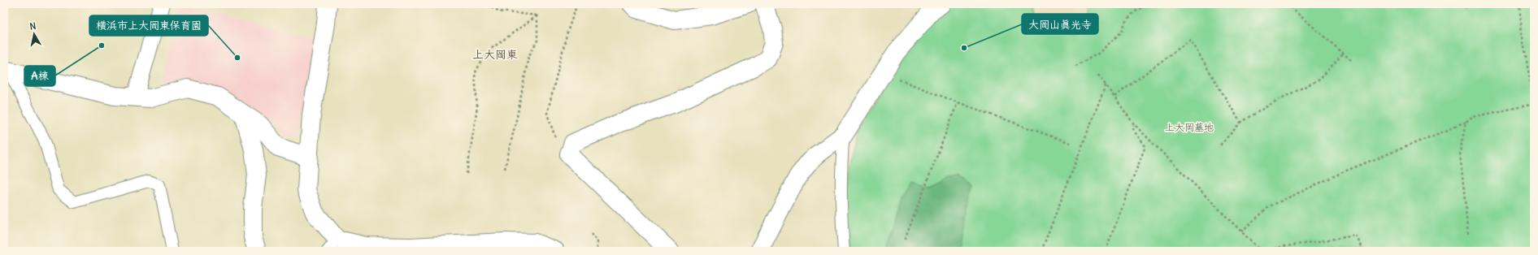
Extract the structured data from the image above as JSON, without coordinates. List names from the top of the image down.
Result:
{
  "districts": ["上大岡東"],
  "parks": ["上大岡墓地"],
  "places": ["A棟", "大岡山眞光寺", "横浜市上大岡東保育園"],
  "north": "top"
}
